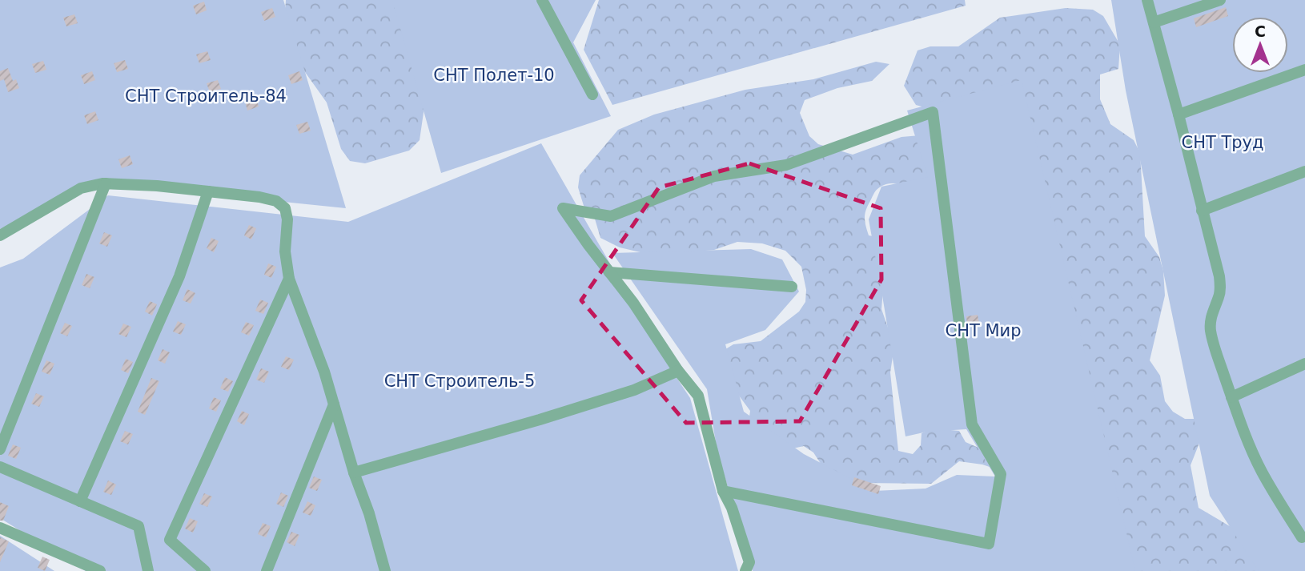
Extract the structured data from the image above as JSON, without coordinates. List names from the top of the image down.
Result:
{
  "parks": [
    "СНТ Полет-10",
    "СНТ Строитель-84",
    "СНТ Труд",
    "СНТ Мир",
    "СНТ Строитель-5"
  ],
  "north": "top"
}
